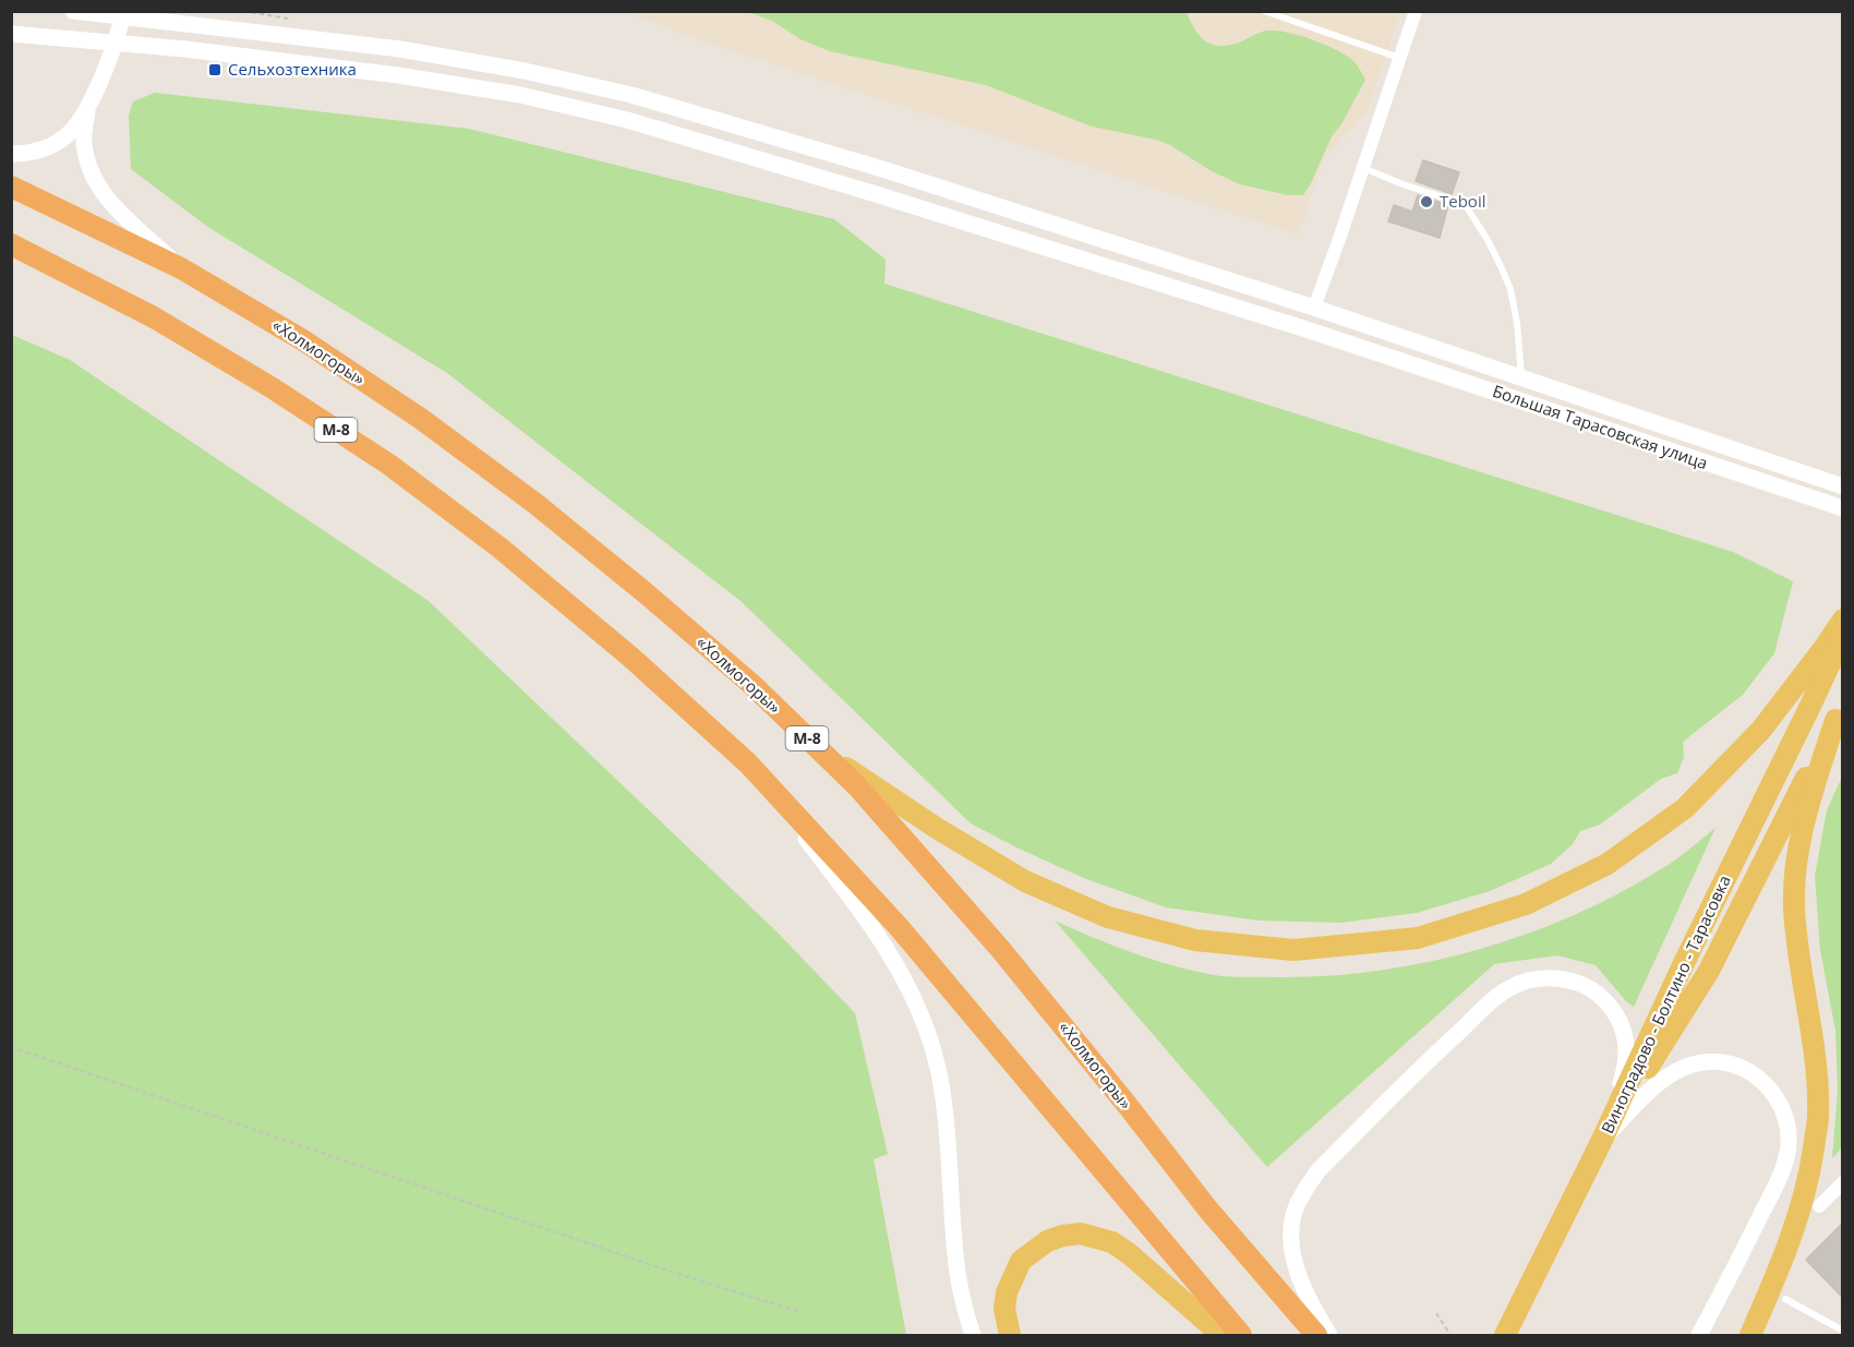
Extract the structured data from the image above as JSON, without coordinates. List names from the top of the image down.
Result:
{
  "streets": {
    "highway": ["«Холмогоры»", "М-8"],
    "main road": ["Виноградово - Болтино - Тарасовка"],
    "street": ["Большая Тарасовская улица"]
  },
  "places": {
    "transit": ["Сельхозтехника"],
    "other": ["Teboil"]
  }
}
